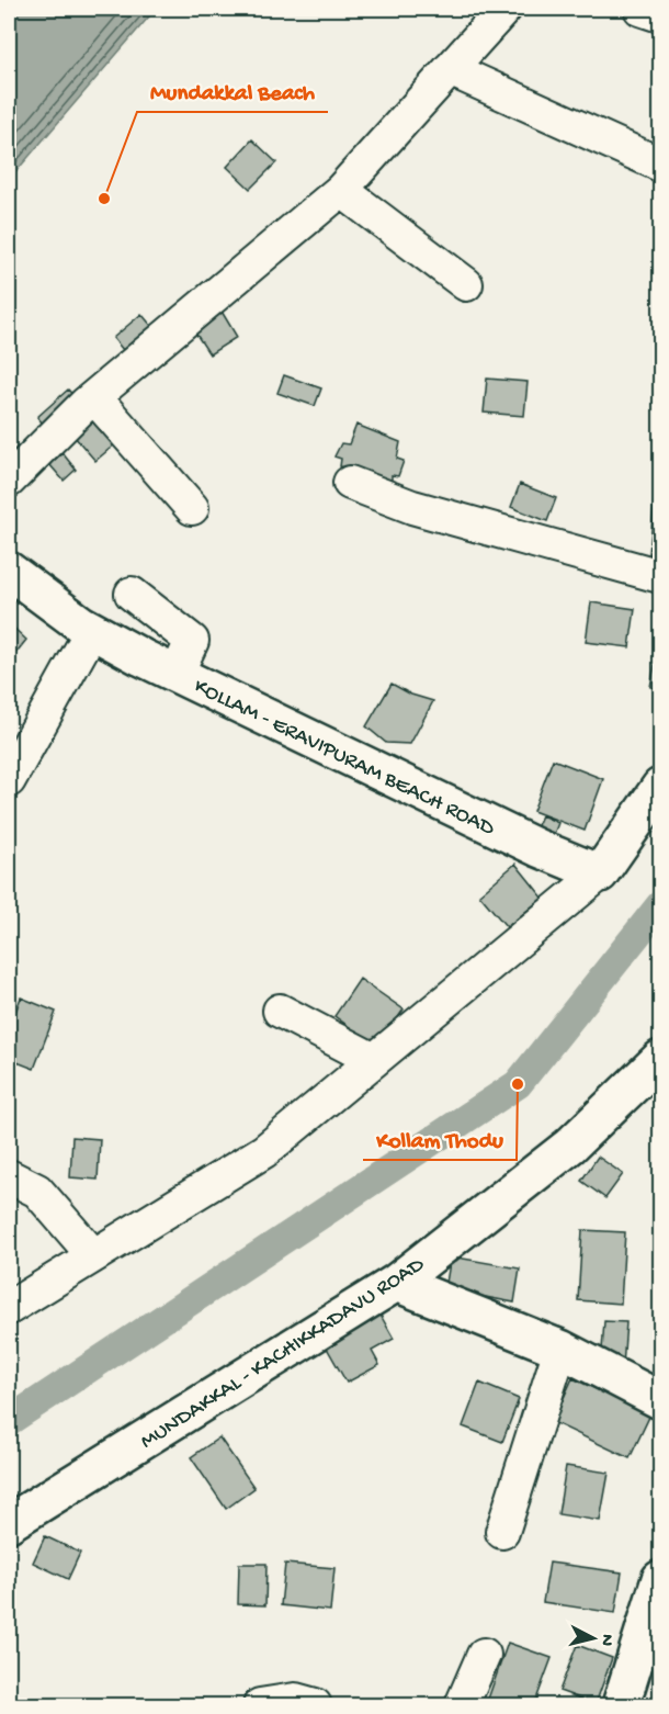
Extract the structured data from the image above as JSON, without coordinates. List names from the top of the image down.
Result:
{
  "streets": {
    "street": ["KOLLAM - ERAVIPURAM BEACH ROAD", "MUNDAKKAL - KACHIKKADAVU ROAD"]
  },
  "places": ["Mundakkal Beach", "Kollam Thodu"],
  "north": "right"
}
